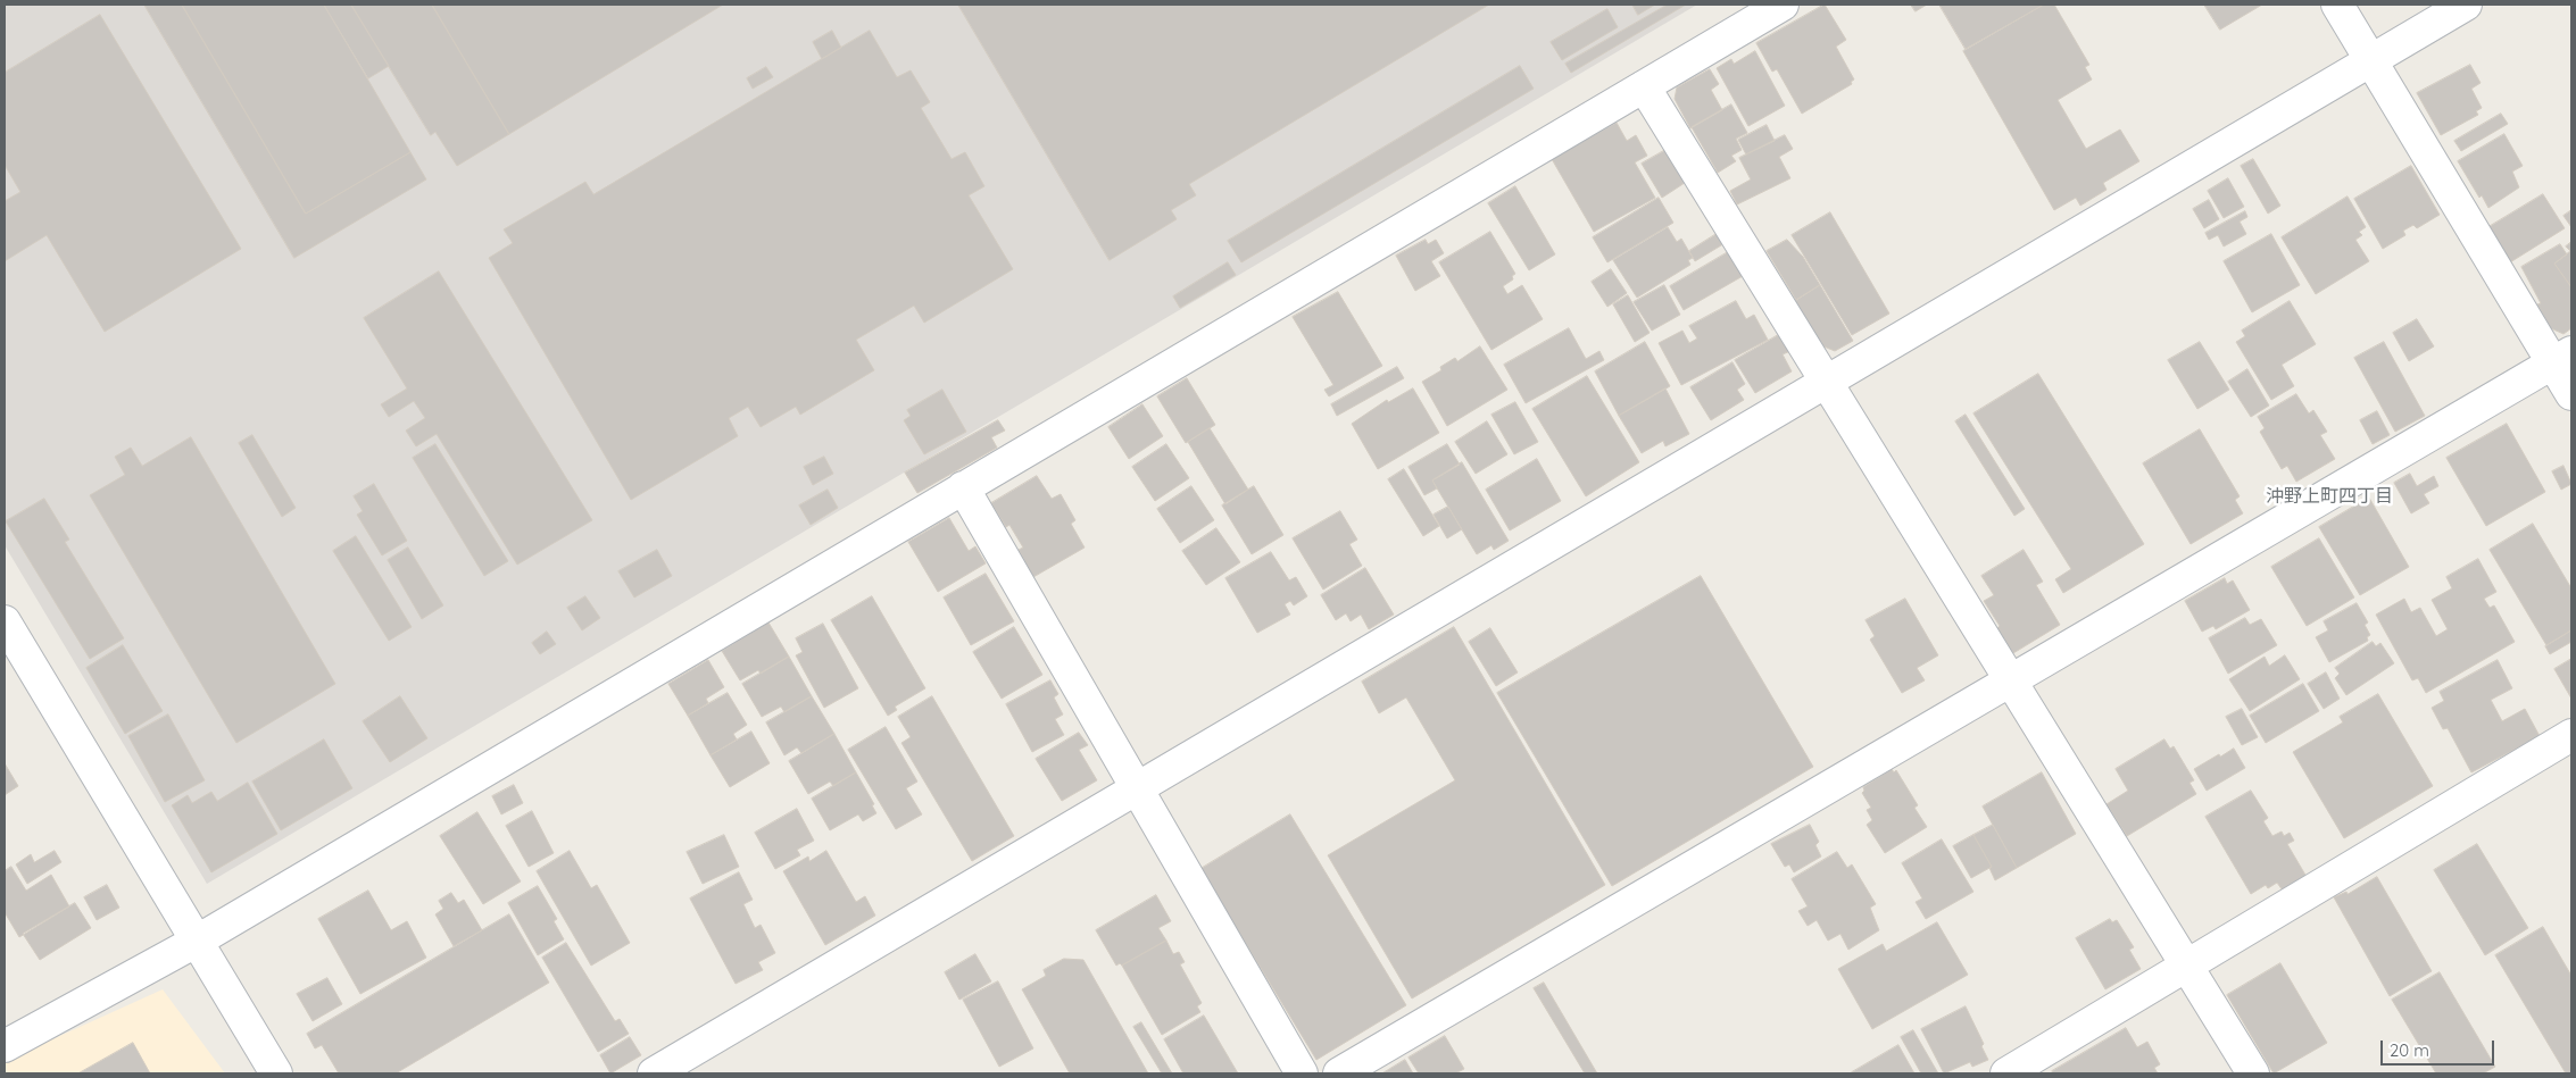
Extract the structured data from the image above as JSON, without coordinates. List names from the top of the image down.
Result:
{
  "districts": ["沖野上町四丁目"],
  "scale_bar": "20 m"
}
